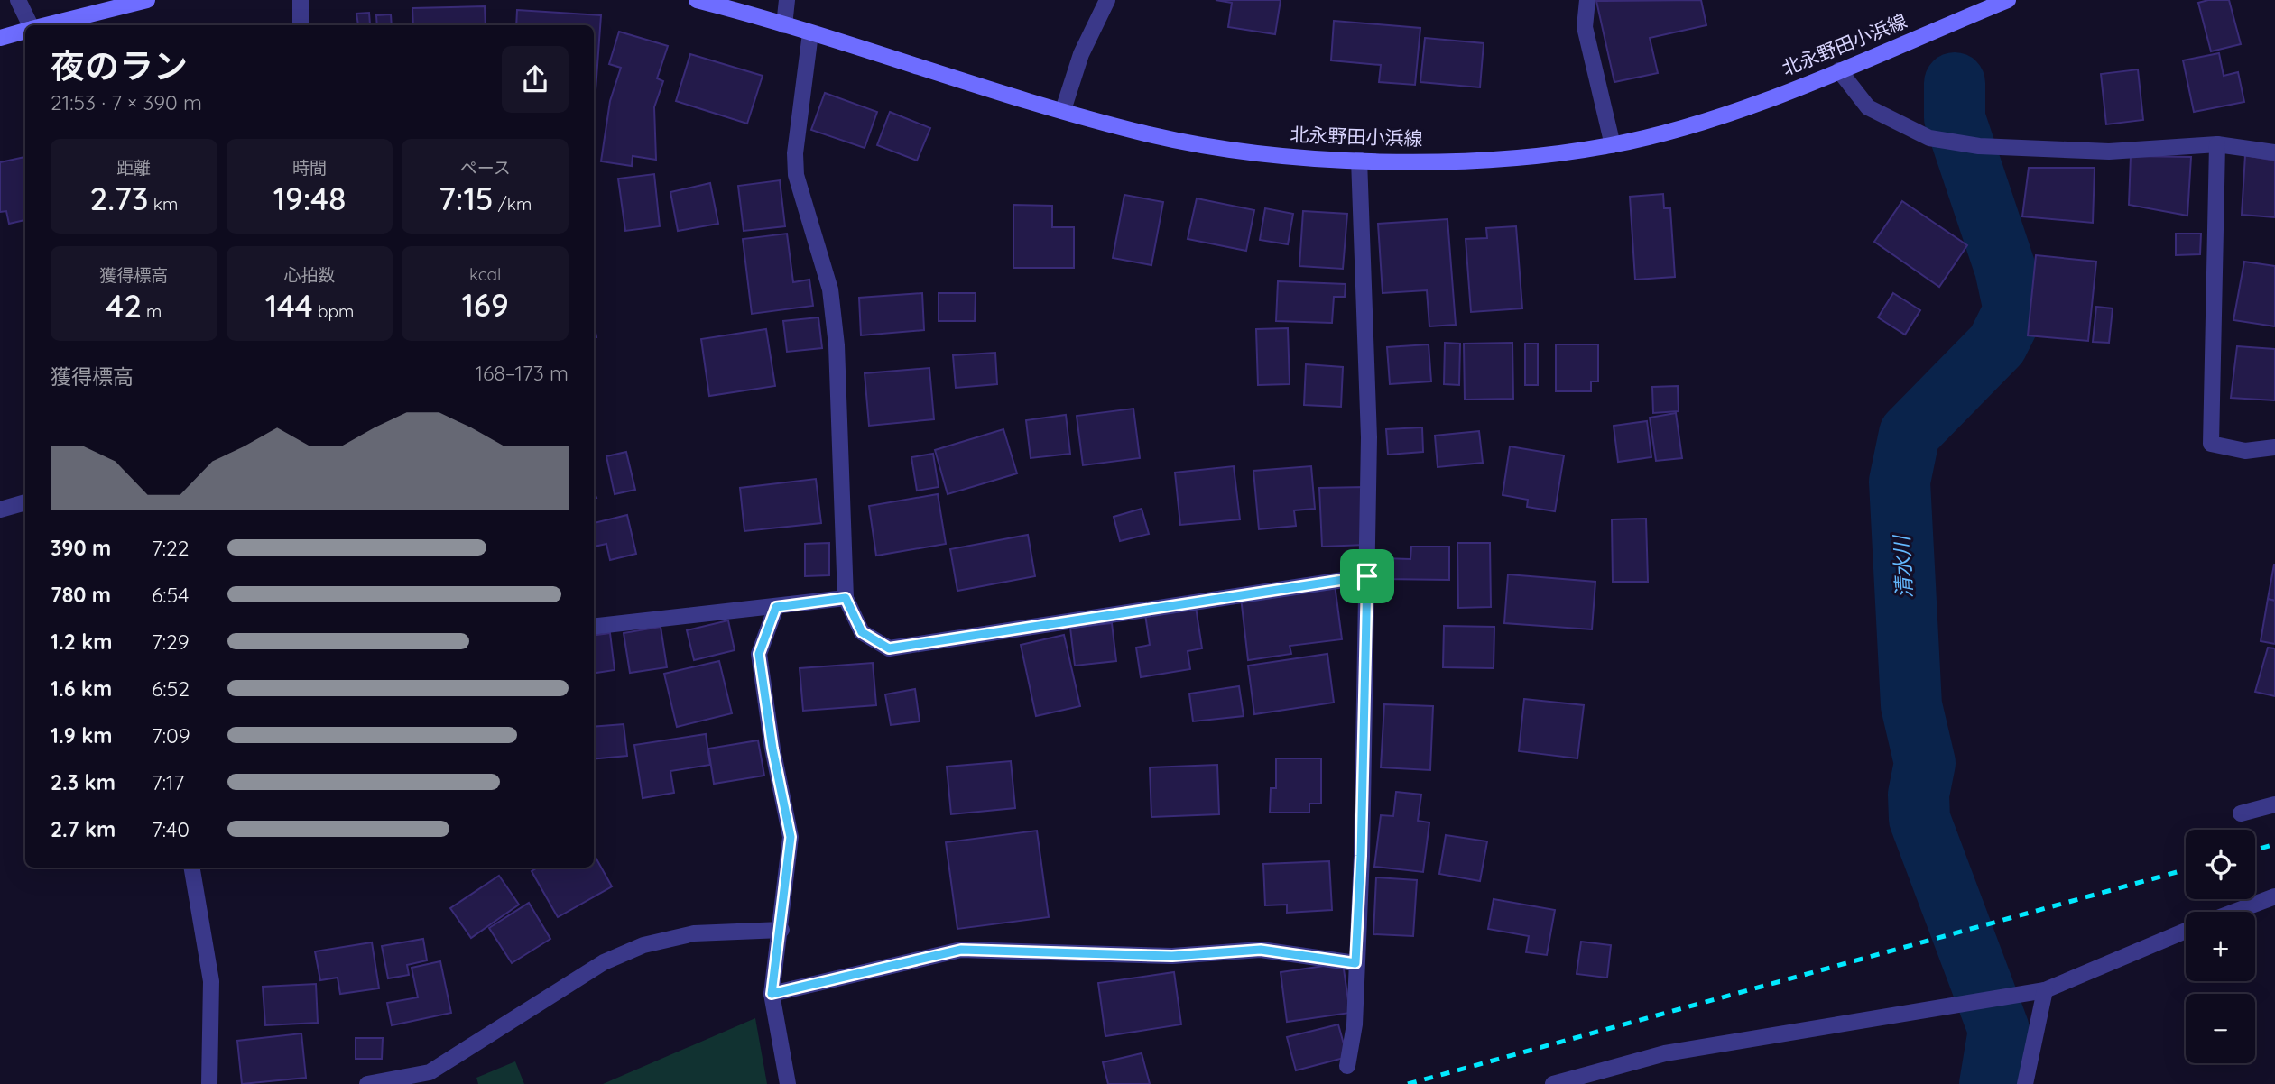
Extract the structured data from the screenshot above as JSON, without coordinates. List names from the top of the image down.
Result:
{
  "streets": {
    "main road": ["北永野田小浜線"]
  },
  "water": ["清水川"],
  "page": {
    "heading": ["夜のラン", "21:53 · 7 × 390 m"],
    "stats": [
      ["距離", "2.73 km"],
      ["時間", "19:48"],
      ["ペース", "7:15 /km"],
      ["獲得標高", "42 m"],
      ["心拍数", "144 bpm"],
      ["kcal", "169"]
    ],
    "chart": ["獲得標高", "168–173 m"],
    "list": [
      {
        "name": "390 m",
        "note": "7:22"
      },
      {
        "name": "780 m",
        "note": "6:54"
      },
      {
        "name": "1.2 km",
        "note": "7:29"
      },
      {
        "name": "1.6 km",
        "note": "6:52"
      },
      {
        "name": "1.9 km",
        "note": "7:09"
      },
      {
        "name": "2.3 km",
        "note": "7:17"
      },
      {
        "name": "2.7 km",
        "note": "7:40"
      }
    ],
    "map_buttons": ["+", "−"]
  }
}
